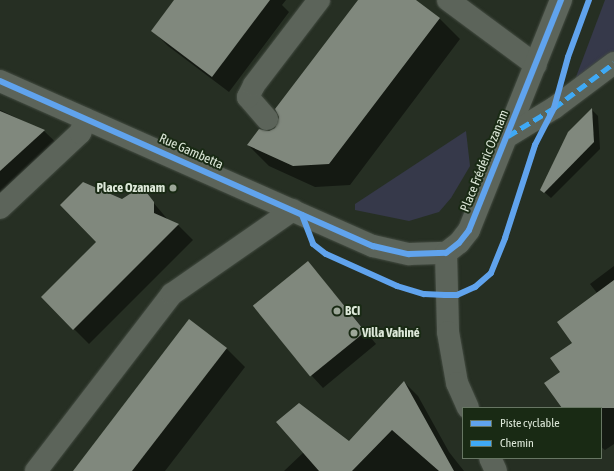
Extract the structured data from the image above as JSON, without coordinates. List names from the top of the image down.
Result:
{
  "streets": {
    "street": ["Rue Gambetta", "Place Frédéric Ozanam"]
  },
  "crossings": [
    ["Rue Gambetta", "Place Frédéric Ozanam"]
  ],
  "places": ["Place Ozanam", "BCI", "Villa Vahiné"],
  "legend": ["Piste cyclable", "Chemin"]
}
